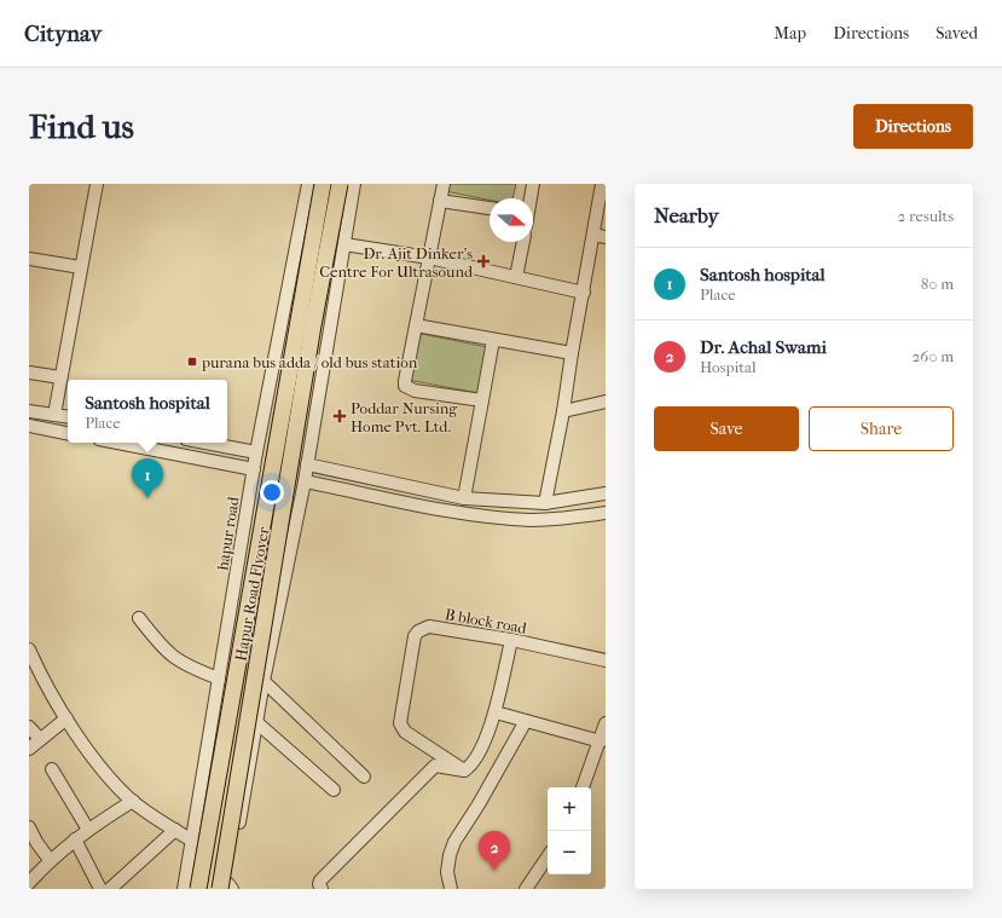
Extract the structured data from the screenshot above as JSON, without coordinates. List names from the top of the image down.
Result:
{
  "streets": {
    "main road": ["Hapur Road Flyover"],
    "street": ["hapur road", "B block road"]
  },
  "places": {
    "health": ["Dr. Ajit Dinker's Centre For Ultrasound", "Poddar Nursing Home Pvt. Ltd."],
    "transit": ["purana bus adda / old bus station"]
  },
  "north": "right",
  "page": {
    "header": "Citynav",
    "nav": ["Map", "Directions", "Saved"],
    "buttons": [
      "Directions",
      ["Save", "Share"]
    ],
    "title": "Find us",
    "heading": ["Nearby", "2 results"],
    "list": [
      {
        "mark": "1",
        "name": "Santosh hospital",
        "note": "Place",
        "value": "80 m"
      },
      {
        "mark": "2",
        "name": "Dr. Achal Swami",
        "note": "Hospital",
        "value": "260 m"
      }
    ],
    "popup": ["Santosh hospital", "Place"],
    "pins": ["1", "2"],
    "map_buttons": ["+", "−"]
  }
}
